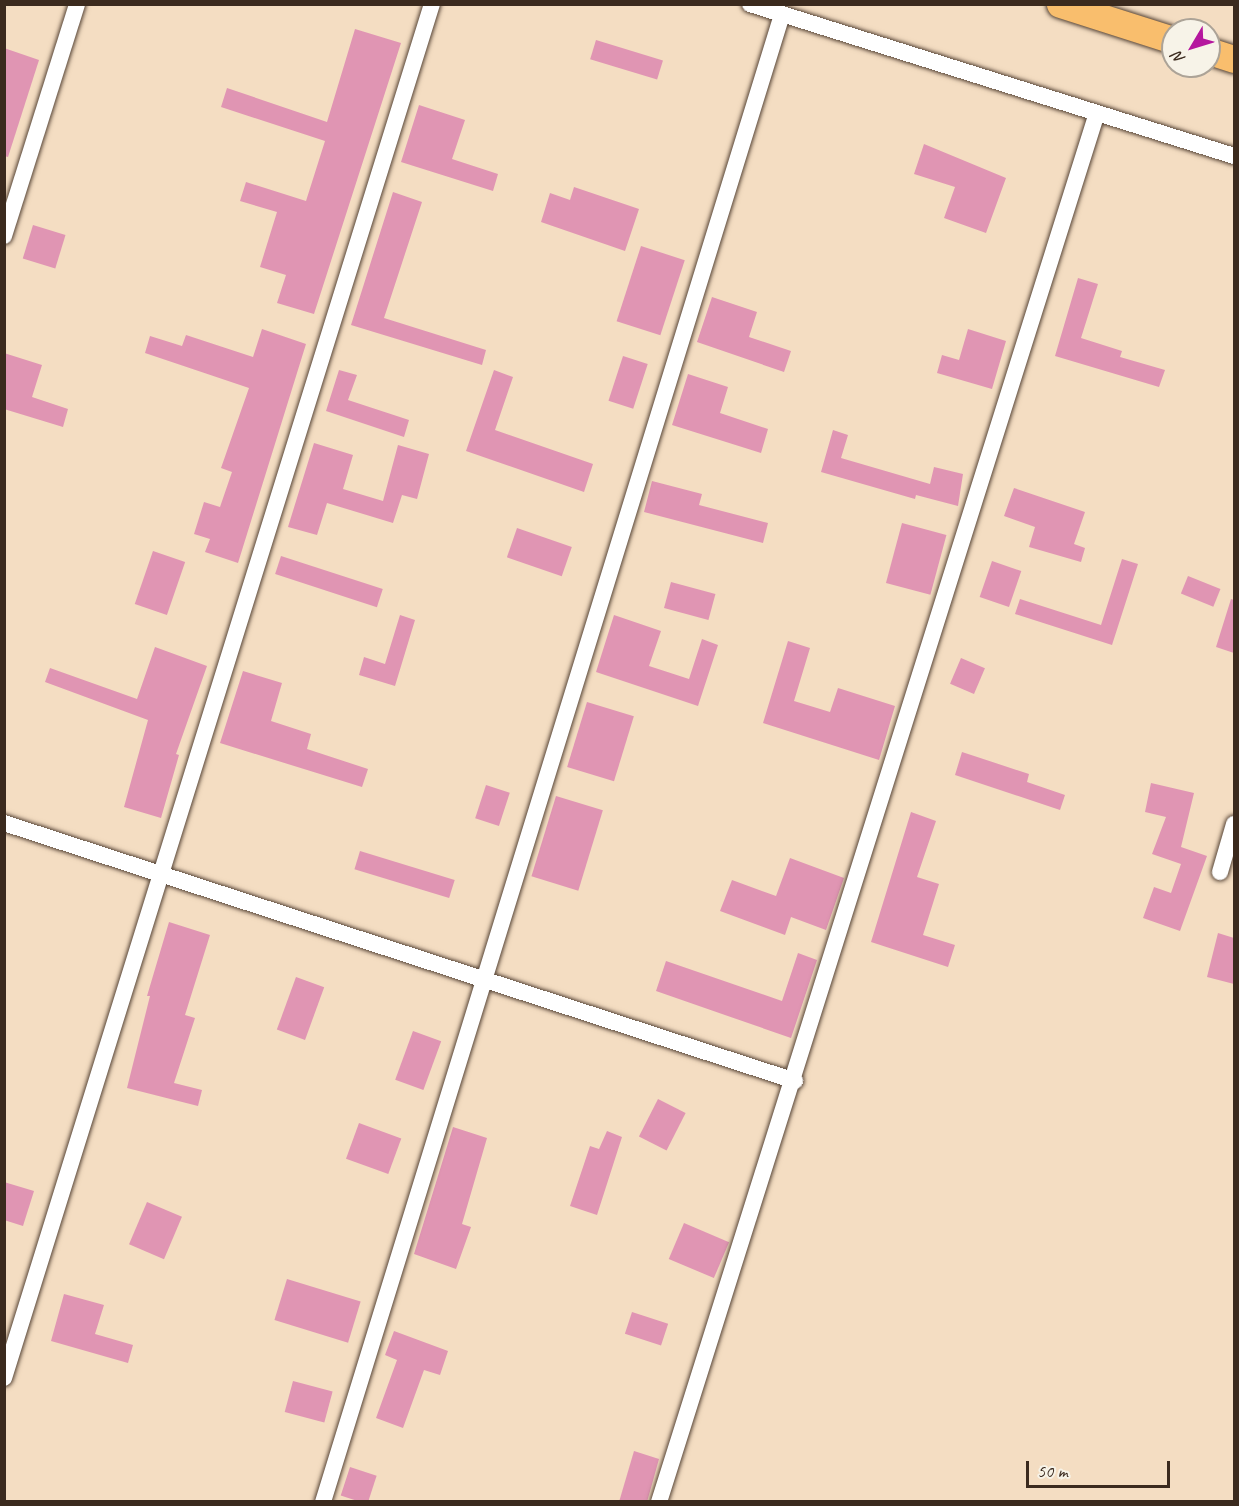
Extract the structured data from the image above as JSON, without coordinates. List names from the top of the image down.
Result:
{
  "scale_bar": "50 m",
  "north": "bottom left"
}
